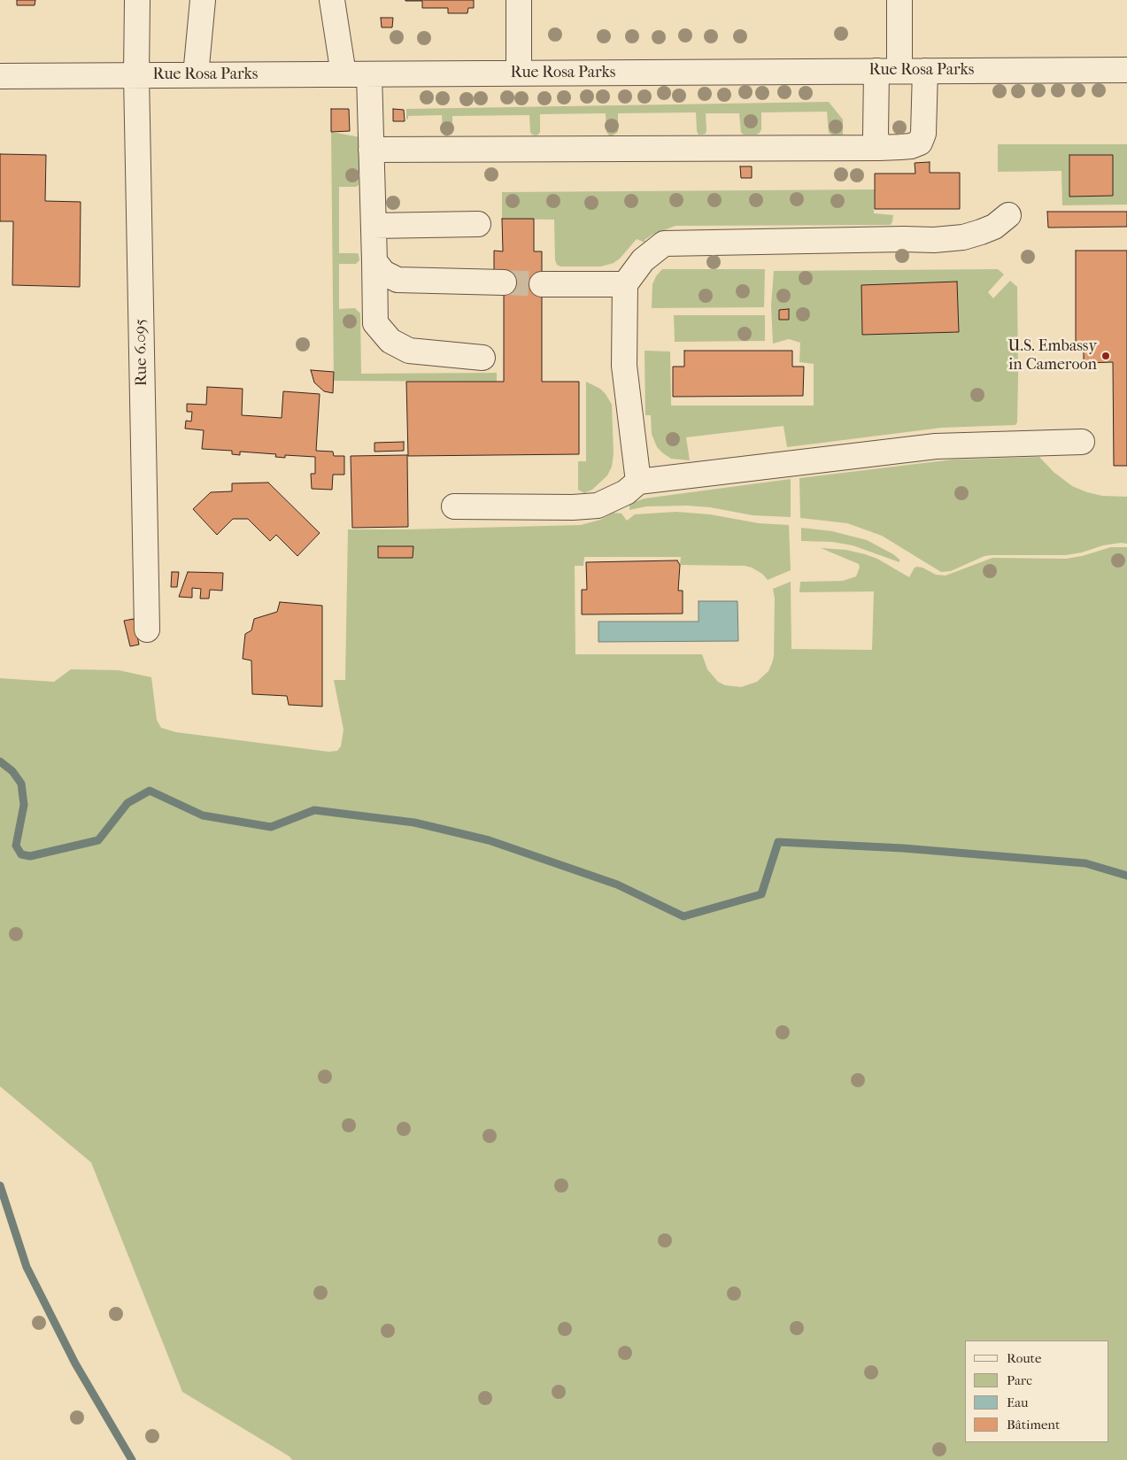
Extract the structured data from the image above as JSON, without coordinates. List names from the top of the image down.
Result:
{
  "streets": {
    "street": ["Rue Rosa Parks", "Rue 6.095"]
  },
  "crossings": [
    ["Rue Rosa Parks", "Rue 6.095"]
  ],
  "places": ["U.S. Embassy in Cameroon"],
  "legend": [
    "Route",
    "Parc",
    "Eau",
    "Bâtiment"
  ]
}
